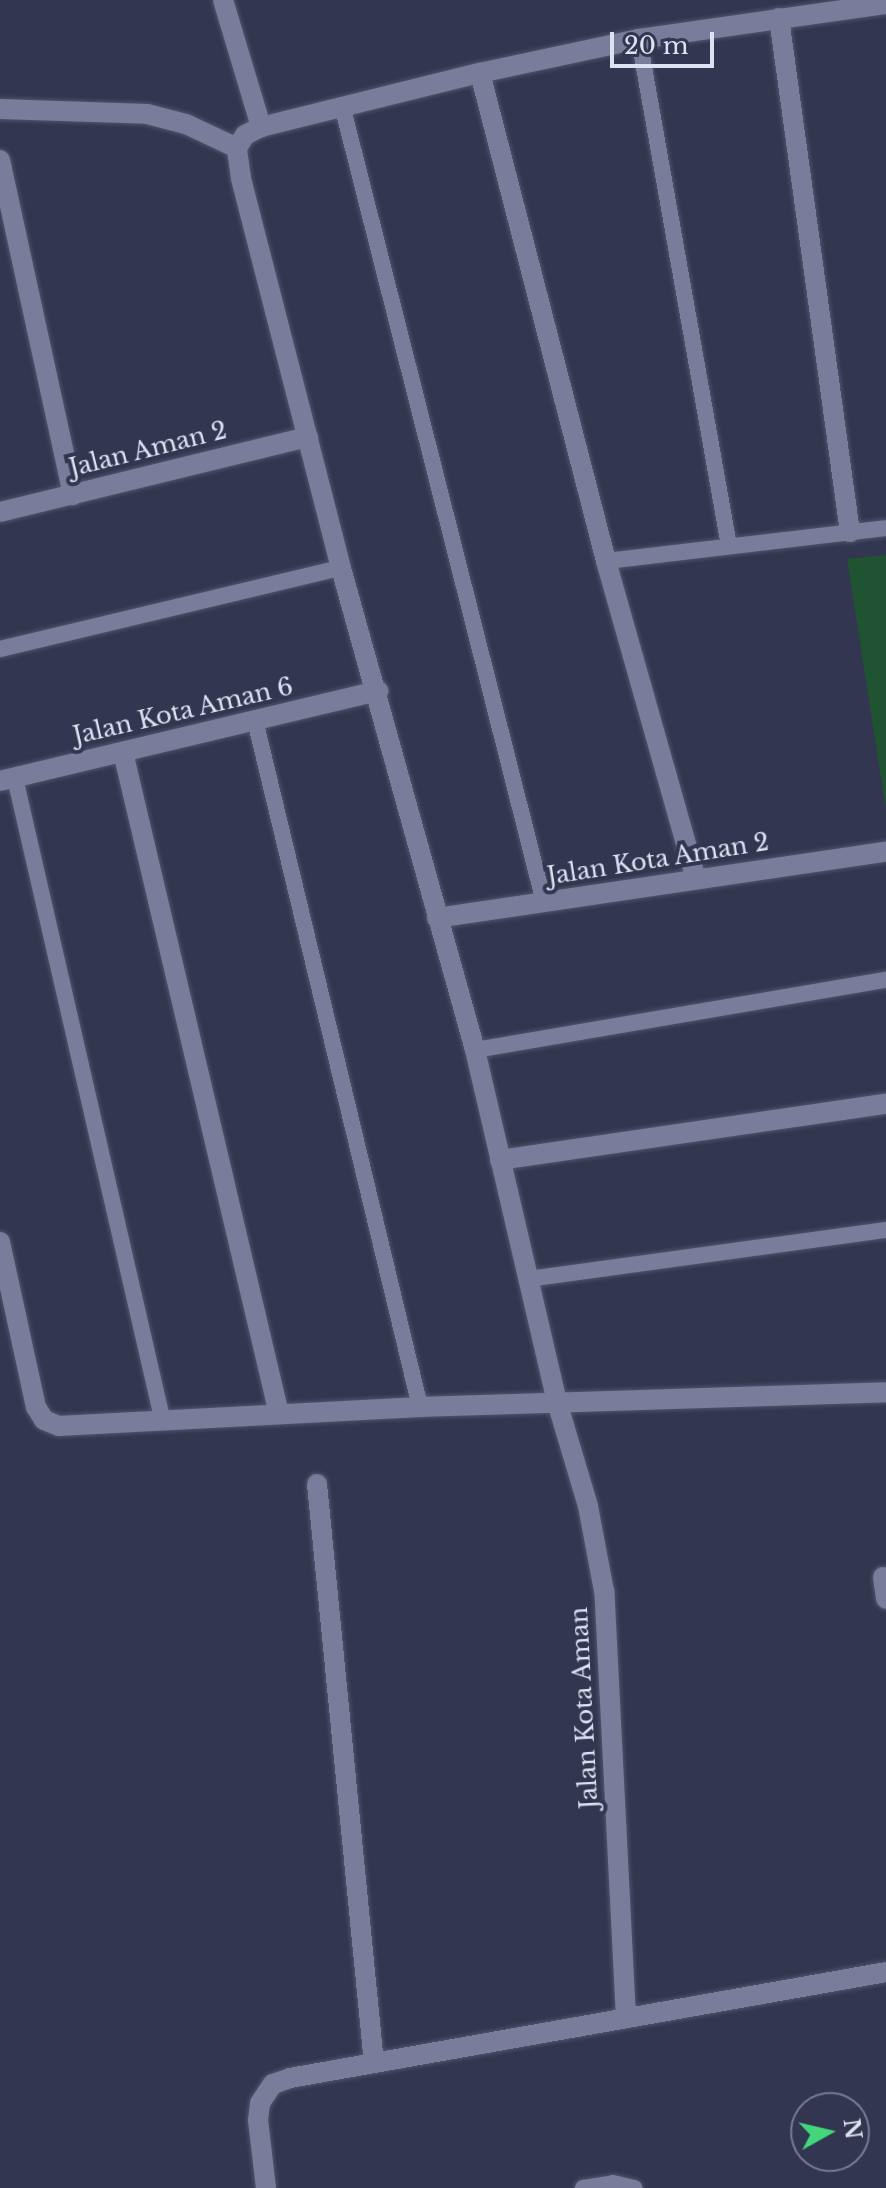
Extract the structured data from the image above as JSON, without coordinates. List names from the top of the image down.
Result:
{
  "streets": {
    "street": [
      "Jalan Aman 2",
      "Jalan Kota Aman 6",
      "Jalan Kota Aman 2",
      "Jalan Kota Aman"
    ]
  },
  "crossings": [
    ["Jalan Aman 2", "Jalan Kota Aman"],
    ["Jalan Kota Aman 6", "Jalan Kota Aman"],
    ["Jalan Kota Aman 2", "Jalan Kota Aman"]
  ],
  "scale_bar": "20 m",
  "north": "right"
}
